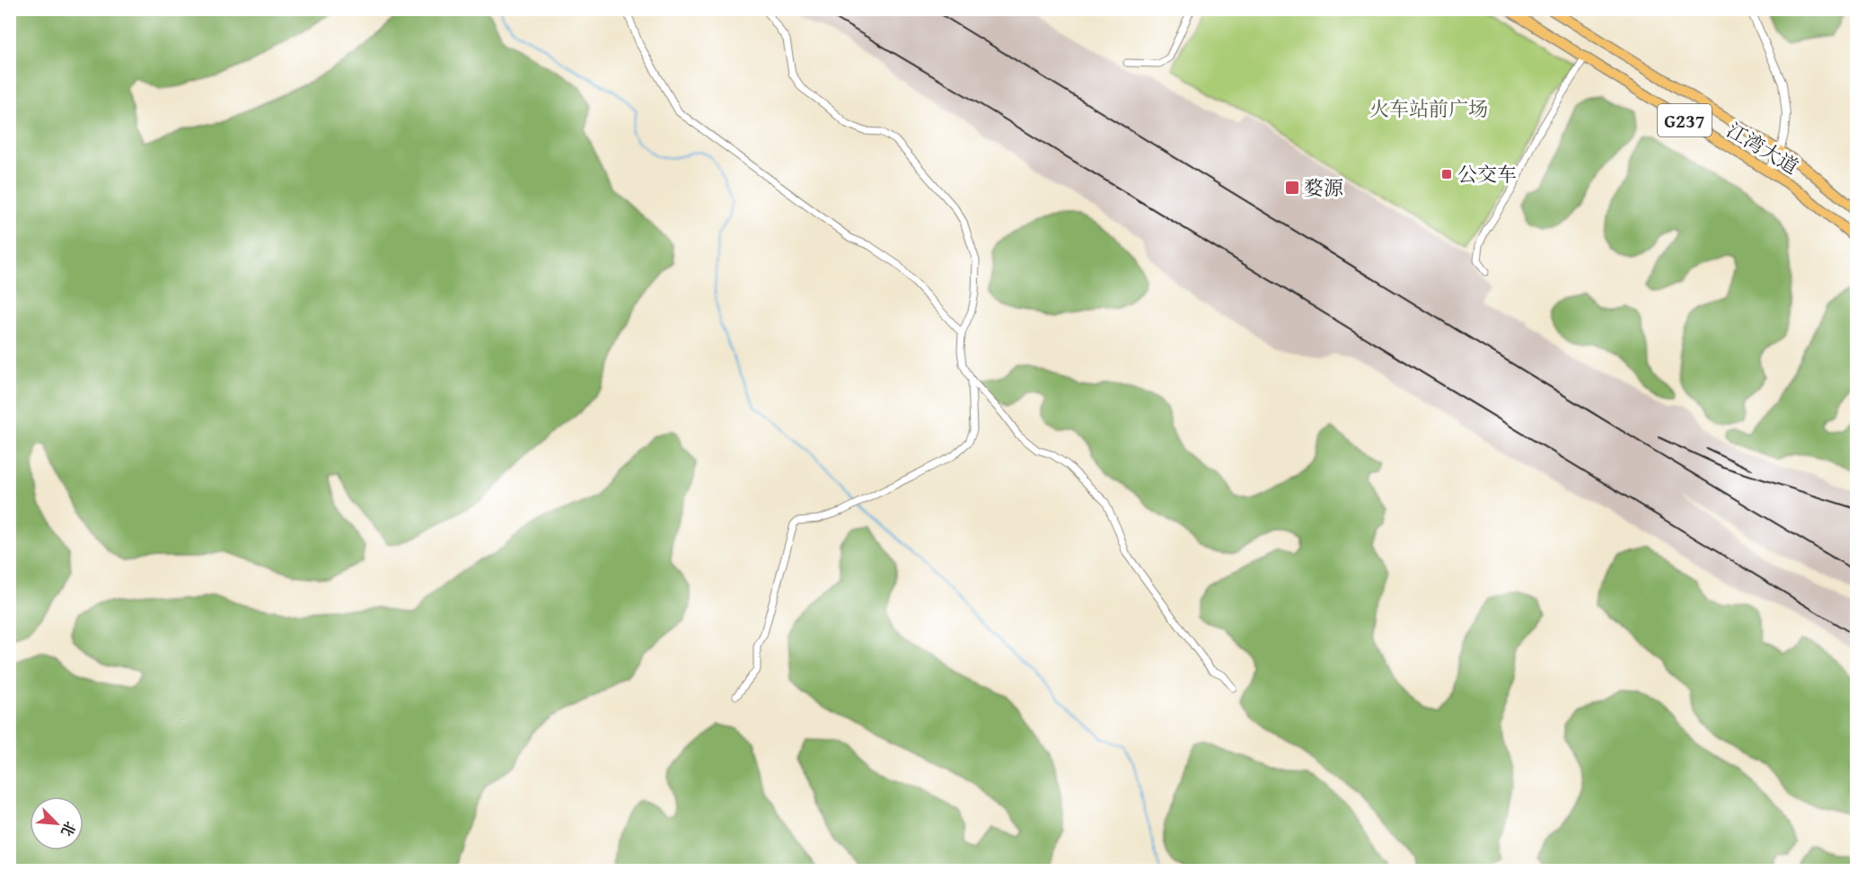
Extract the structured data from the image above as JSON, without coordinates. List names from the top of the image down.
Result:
{
  "streets": {
    "highway": ["G237", "江湾大道"]
  },
  "parks": ["火车站前广场"],
  "places": {
    "transit": ["公交车", "婺源"]
  },
  "north": "bottom right"
}
